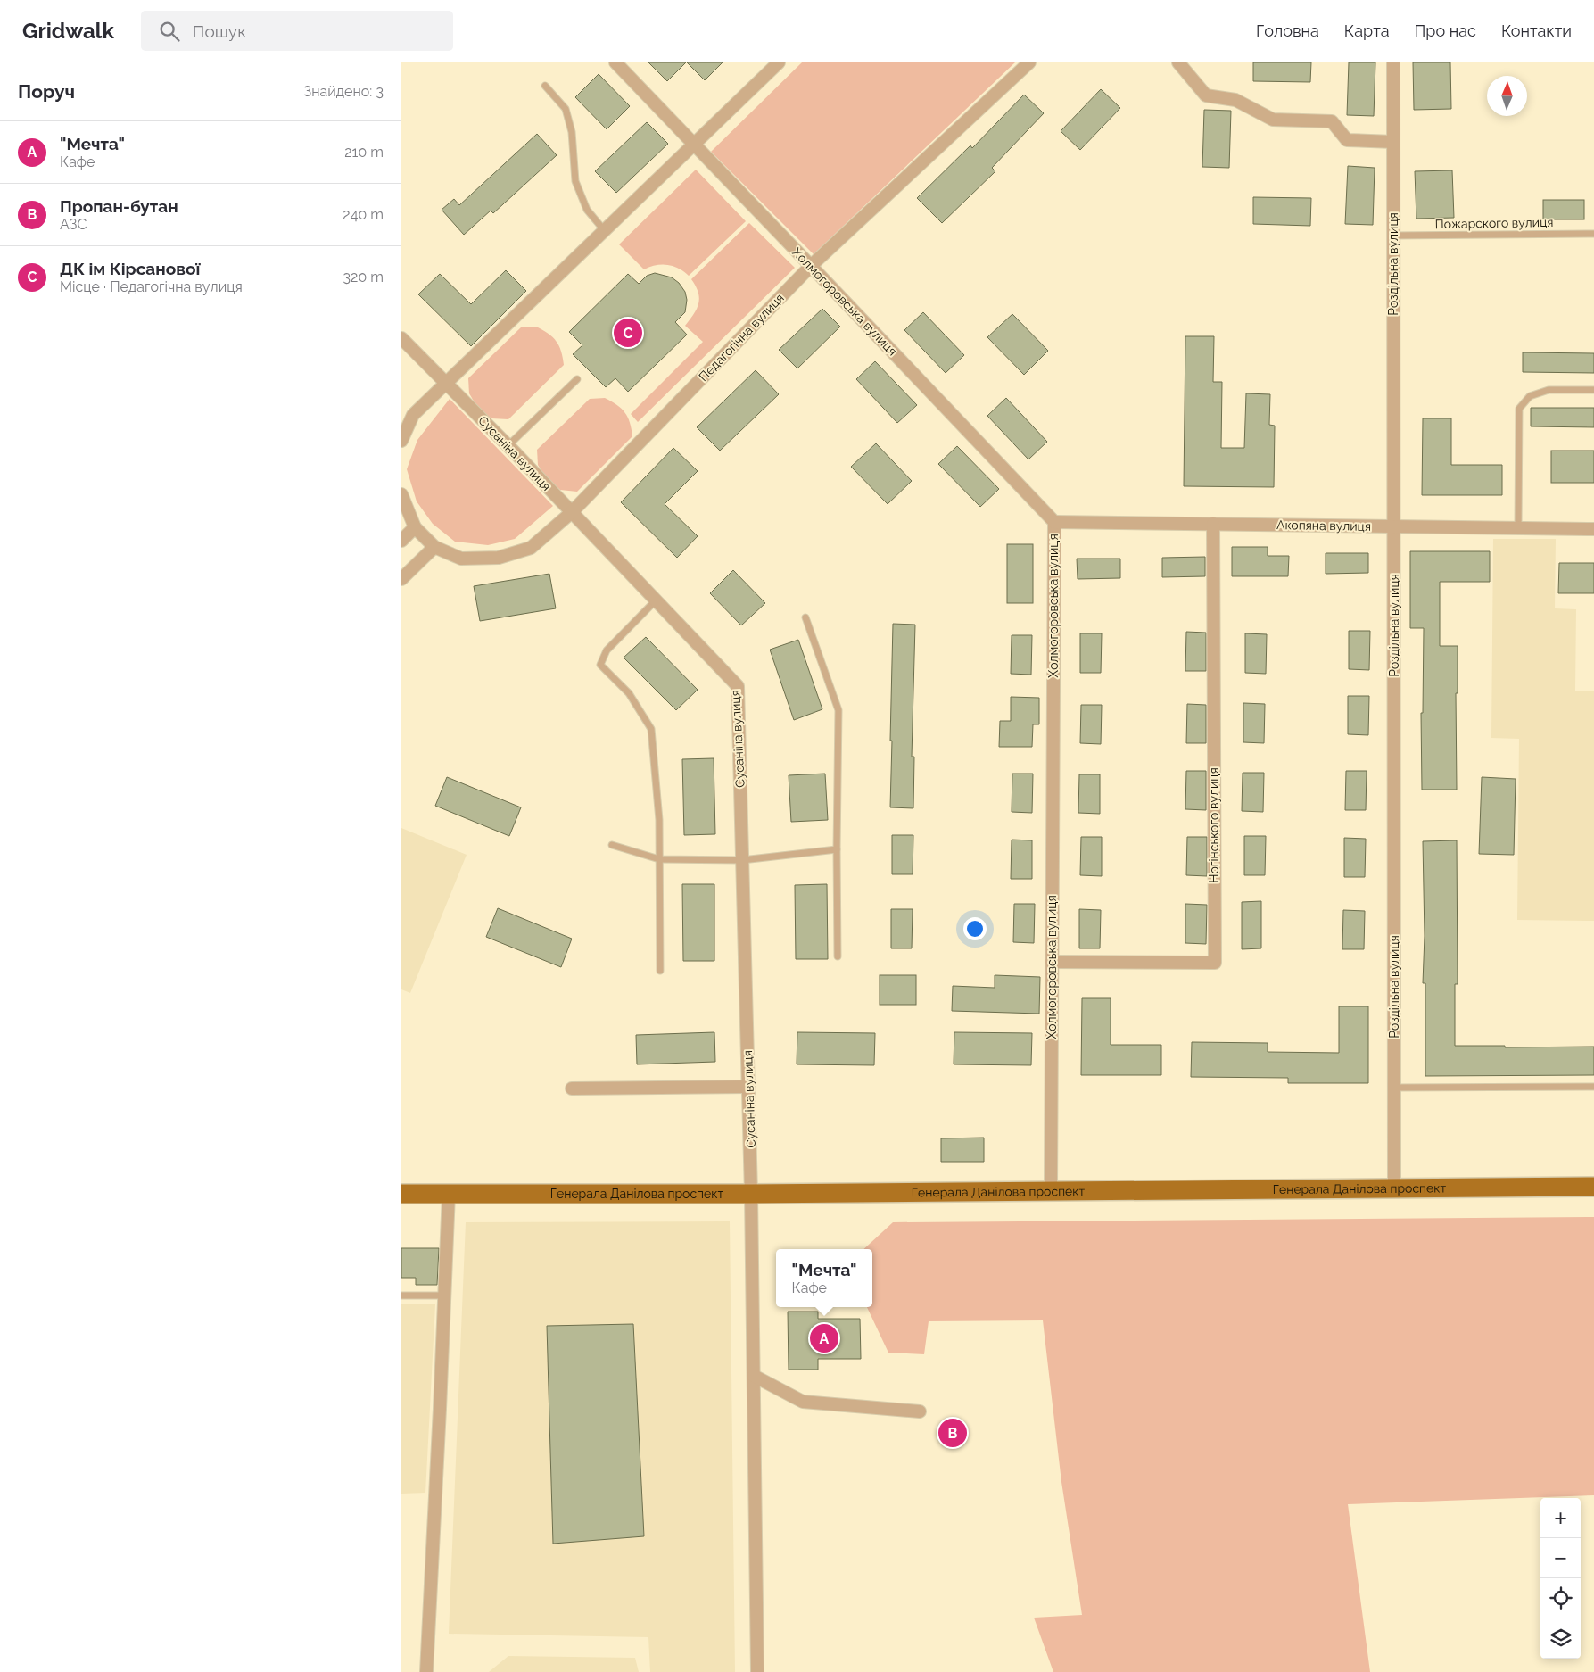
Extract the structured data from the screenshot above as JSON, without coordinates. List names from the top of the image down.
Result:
{
  "streets": {
    "main road": ["Генерала Данілова проспект"],
    "street": [
      "Роздільна вулиця",
      "Холмогоровська вулиця",
      "Педагогічна вулиця",
      "Сусаніна вулиця",
      "Акопяна вулиця",
      "Ногінського вулиця"
    ],
    "lane": ["Пожарского вулиця"]
  },
  "crossings": [
    ["Пожарского вулиця", "Роздільна вулиця"],
    ["Роздільна вулиця", "Акопяна вулиця"],
    ["Роздільна вулиця", "Генерала Данілова проспект"],
    ["Холмогоровська вулиця", "Педагогічна вулиця"],
    ["Холмогоровська вулиця", "Акопяна вулиця"],
    ["Холмогоровська вулиця", "Ногінського вулиця"],
    ["Холмогоровська вулиця", "Генерала Данілова проспект"],
    ["Педагогічна вулиця", "Сусаніна вулиця"],
    ["Сусаніна вулиця", "Генерала Данілова проспект"],
    ["Акопяна вулиця", "Ногінського вулиця"]
  ],
  "north": "top",
  "page": {
    "header": "Gridwalk",
    "search": "Пошук",
    "nav": [
      "Головна",
      "Карта",
      "Про нас",
      "Контакти"
    ],
    "heading": ["Поруч", "Знайдено: 3"],
    "list": [
      {
        "mark": "A",
        "name": "\"Мечта\"",
        "note": "Кафе",
        "value": "210 m"
      },
      {
        "mark": "B",
        "name": "Пропан-бутан",
        "note": "АЗС",
        "value": "240 m"
      },
      {
        "mark": "C",
        "name": "ДК ім Кірсанової",
        "note": "Місце · Педагогічна вулиця",
        "value": "320 m"
      }
    ],
    "pins": ["C", "A", "B"],
    "popup": ["\"Мечта\"", "Кафе"],
    "map_buttons": ["+", "−"]
  }
}
